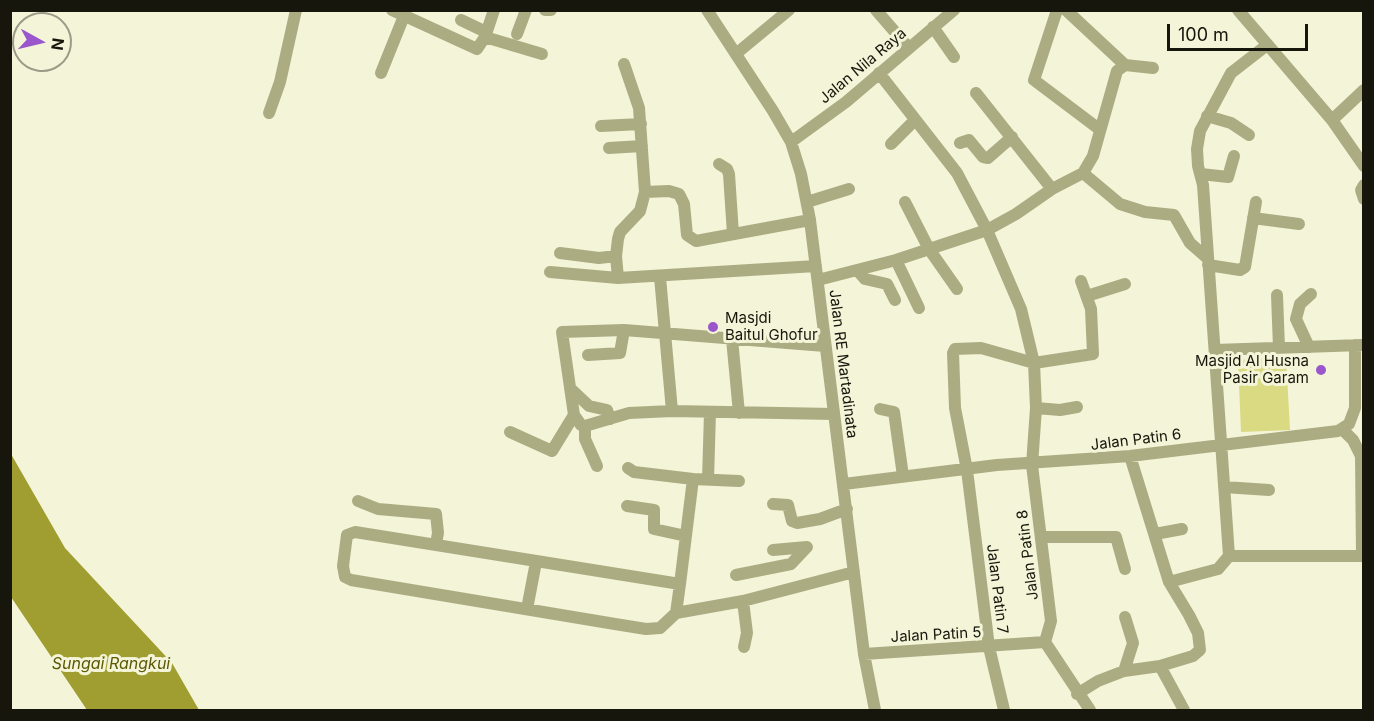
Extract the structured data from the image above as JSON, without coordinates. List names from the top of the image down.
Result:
{
  "streets": {
    "street": [
      "Jalan Nila Raya",
      "Jalan RE Martadinata",
      "Jalan Patin 6",
      "Jalan Patin 8",
      "Jalan Patin 7",
      "Jalan Patin 5"
    ]
  },
  "crossings": [
    ["Jalan Nila Raya", "Jalan RE Martadinata"],
    ["Jalan Nila Raya", "Jalan Patin 8"],
    ["Jalan RE Martadinata", "Jalan Patin 6"],
    ["Jalan RE Martadinata", "Jalan Patin 5"],
    ["Jalan Patin 6", "Jalan Patin 8"],
    ["Jalan Patin 6", "Jalan Patin 7"],
    ["Jalan Patin 8", "Jalan Patin 7"],
    ["Jalan Patin 8", "Jalan Patin 5"],
    ["Jalan Patin 7", "Jalan Patin 5"]
  ],
  "water": ["Sungai Rangkui"],
  "places": ["Masjdi Baitul Ghofur", "Masjid Al Husna Pasir Garam"],
  "scale_bar": "100 m",
  "north": "right"
}
